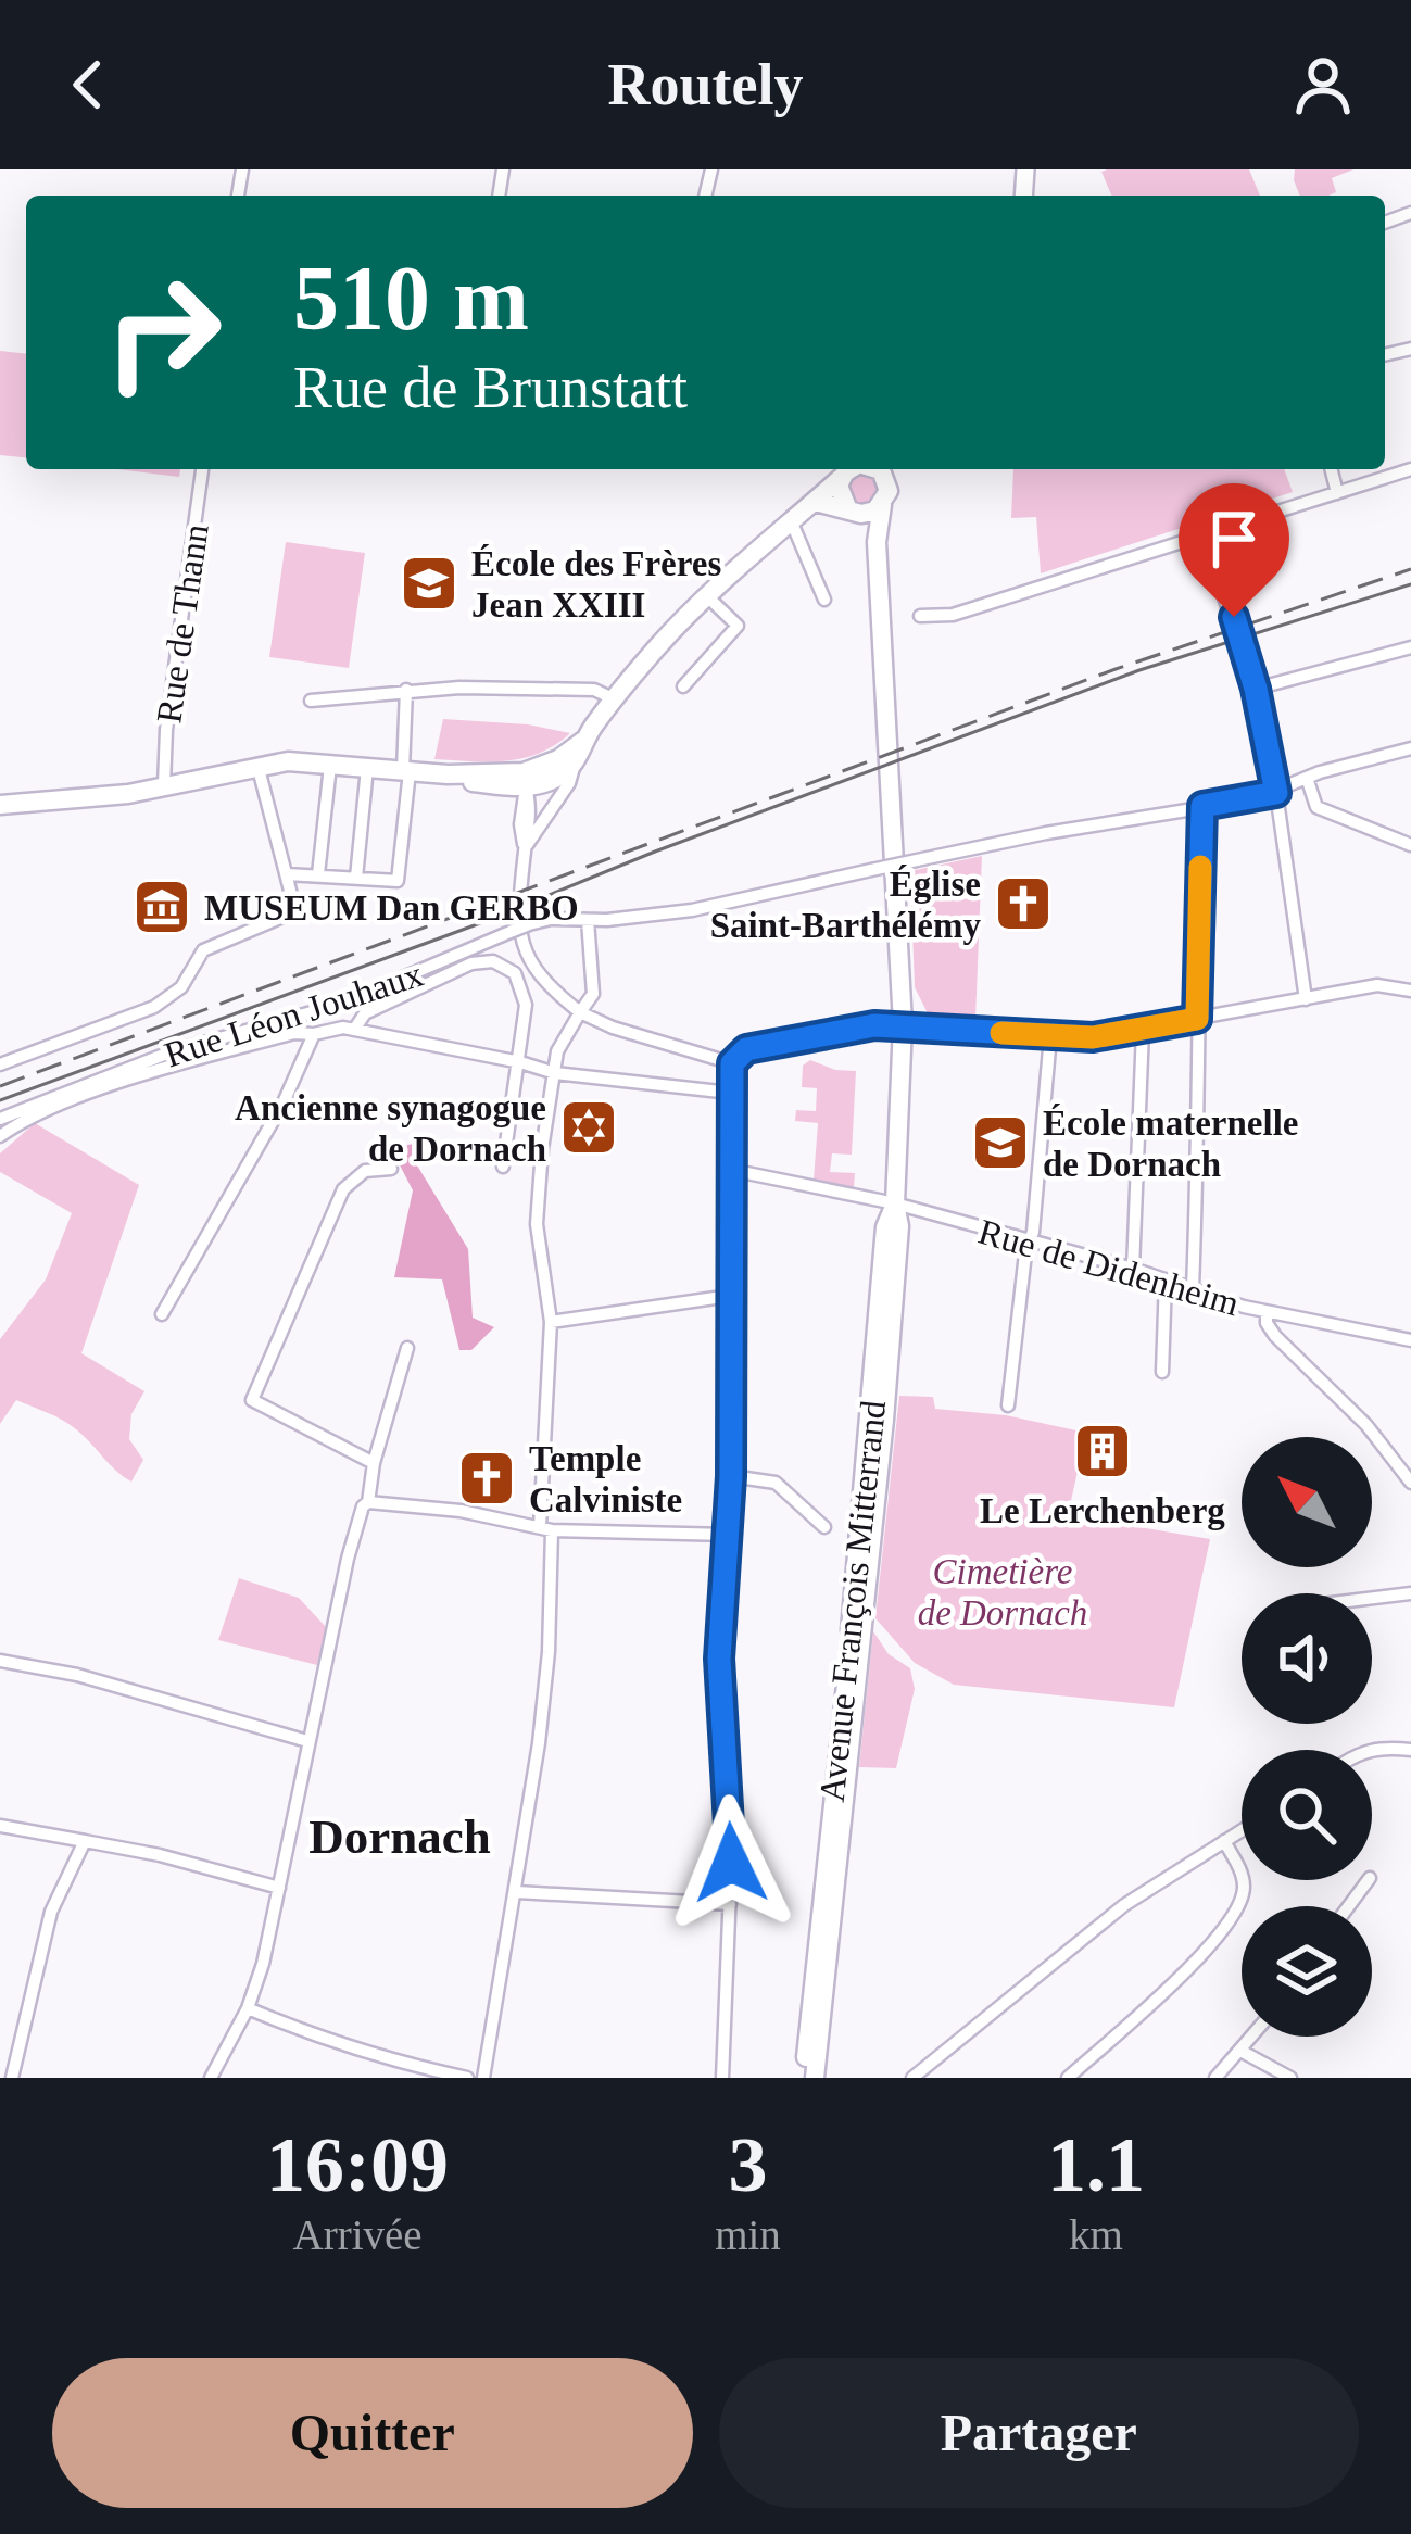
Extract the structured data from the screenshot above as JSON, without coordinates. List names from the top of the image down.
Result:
{
  "streets": {
    "main road": ["Rue de Thann", "Avenue François Mitterrand"],
    "street": ["Rue Léon Jouhaux", "Rue de Didenheim"]
  },
  "crossings": [
    ["Rue de Didenheim", "Avenue François Mitterrand"]
  ],
  "districts": ["Dornach"],
  "parks": ["Cimetière de Dornach"],
  "places": {
    "school or university": ["École des Frères Jean XXIII", "École maternelle de Dornach"],
    "church": ["Église Saint-Barthélémy", "Temple Calviniste"],
    "museum": ["MUSEUM Dan GERBO"],
    "synagogue": ["Ancienne synagogue de Dornach"],
    "building": ["Le Lerchenberg"]
  },
  "north": "top left",
  "page": {
    "header": "Routely",
    "turn": ["510 m", "Rue de Brunstatt"],
    "eta": [
      "16:09",
      "Arrivée",
      "3",
      "min",
      "1.1",
      "km"
    ],
    "buttons": ["Quitter", "Partager"]
  }
}
